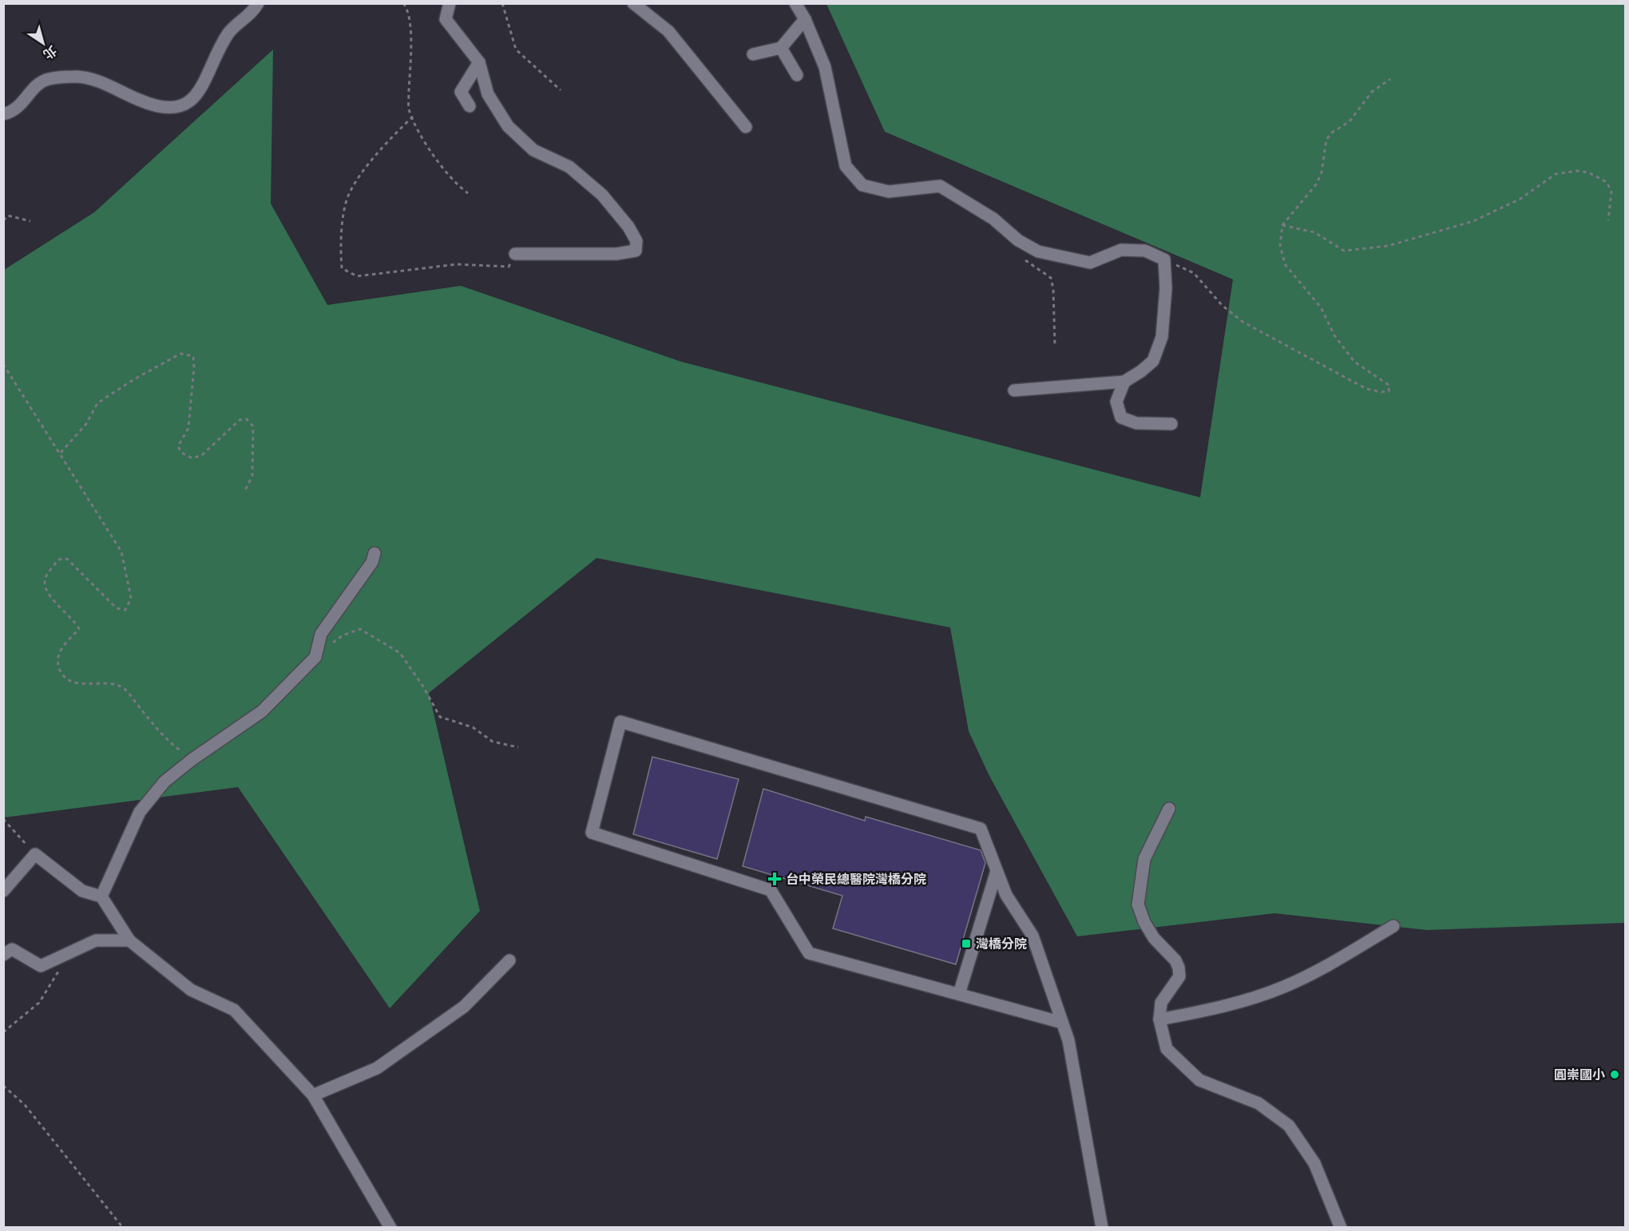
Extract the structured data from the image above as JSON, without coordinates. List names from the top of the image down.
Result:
{
  "places": {
    "health": ["台中榮民總醫院灣橋分院"],
    "transit": ["灣橋分院"],
    "other": ["圓崇國小"]
  },
  "north": "bottom right"
}
